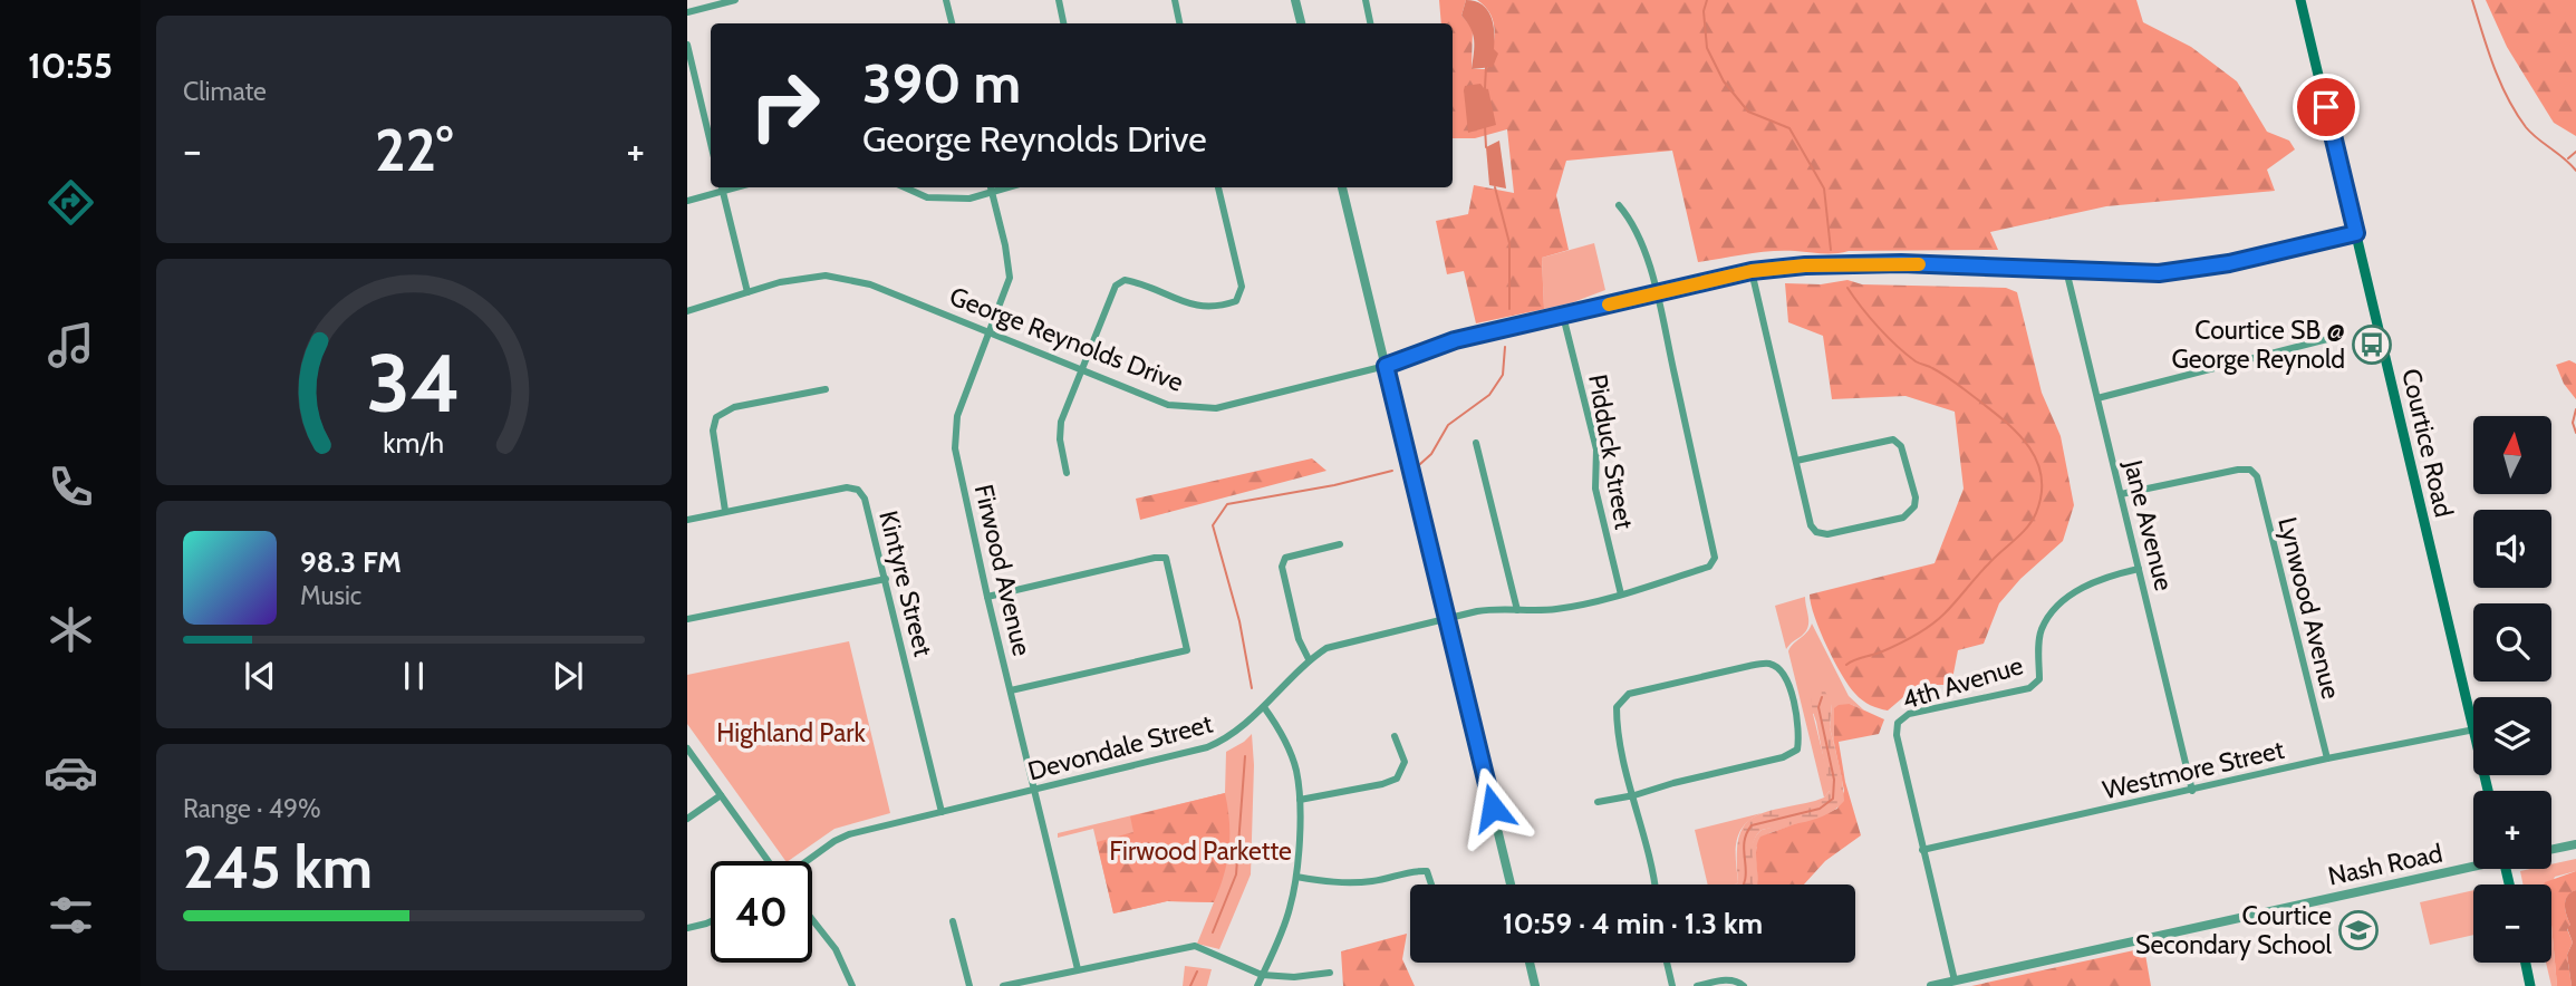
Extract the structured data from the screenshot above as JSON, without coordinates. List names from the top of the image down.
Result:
{
  "streets": {
    "main road": ["Courtice Road"],
    "street": [
      "George Reynolds Drive",
      "Pidduck Street",
      "Jane Avenue",
      "Firwood Avenue",
      "Kintyre Street",
      "Lynwood Avenue",
      "4th Avenue",
      "Devondale Street",
      "Westmore Street",
      "Nash Road"
    ]
  },
  "crossings": [
    ["George Reynolds Drive", "Courtice Road"],
    ["George Reynolds Drive", "Pidduck Street"],
    ["George Reynolds Drive", "Jane Avenue"],
    ["George Reynolds Drive", "Firwood Avenue"],
    ["George Reynolds Drive", "Devondale Street"],
    ["Pidduck Street", "Devondale Street"],
    ["Jane Avenue", "Lynwood Avenue"],
    ["Jane Avenue", "4th Avenue"],
    ["Jane Avenue", "Westmore Street"],
    ["Firwood Avenue", "Devondale Street"],
    ["Kintyre Street", "Devondale Street"],
    ["Lynwood Avenue", "Westmore Street"],
    ["4th Avenue", "Westmore Street"],
    ["4th Avenue", "Nash Road"]
  ],
  "parks": ["Highland Park", "Firwood Parkette"],
  "places": {
    "bus stop": ["Courtice SB @ George Reynold"],
    "school or university": ["Courtice Secondary School"]
  },
  "north": "top",
  "page": {
    "tabs": "10:55",
    "tile": [
      "Climate",
      ["Range · 49%", "245 km"]
    ],
    "turn": ["390 m", "George Reynolds Drive"],
    "heat": ["−", "22°", "+"],
    "map_buttons": ["+", "−"],
    "song": ["98.3 FM", "Music"],
    "limit": "40",
    "trip": "10:59 · 4 min · 1.3 km",
    "gauge": ["34", "km/h"]
  }
}
